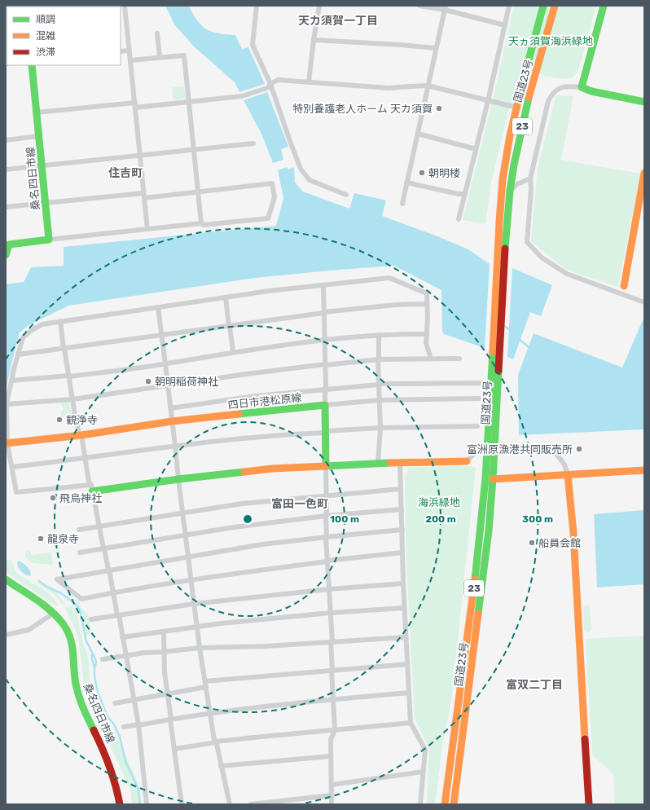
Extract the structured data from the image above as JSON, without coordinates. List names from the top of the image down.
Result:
{
  "streets": {
    "main road": [
      "国道23号",
      "23",
      "桑名四日市線",
      "四日市港松原線"
    ]
  },
  "districts": [
    "天カ須賀一丁目",
    "住吉町",
    "富田一色町",
    "富双二丁目"
  ],
  "parks": ["天ヵ須賀海浜緑地", "海浜緑地"],
  "places": [
    "特別養護老人ホーム 天カ須賀",
    "朝明楼",
    "朝明稲荷神社",
    "観浄寺",
    "富洲原漁港共同販売所",
    "飛鳥神社",
    "龍泉寺",
    "船員会館"
  ],
  "legend": ["順調", "混雑", "渋滞"],
  "rings": ["100 m", "200 m", "300 m"]
}
